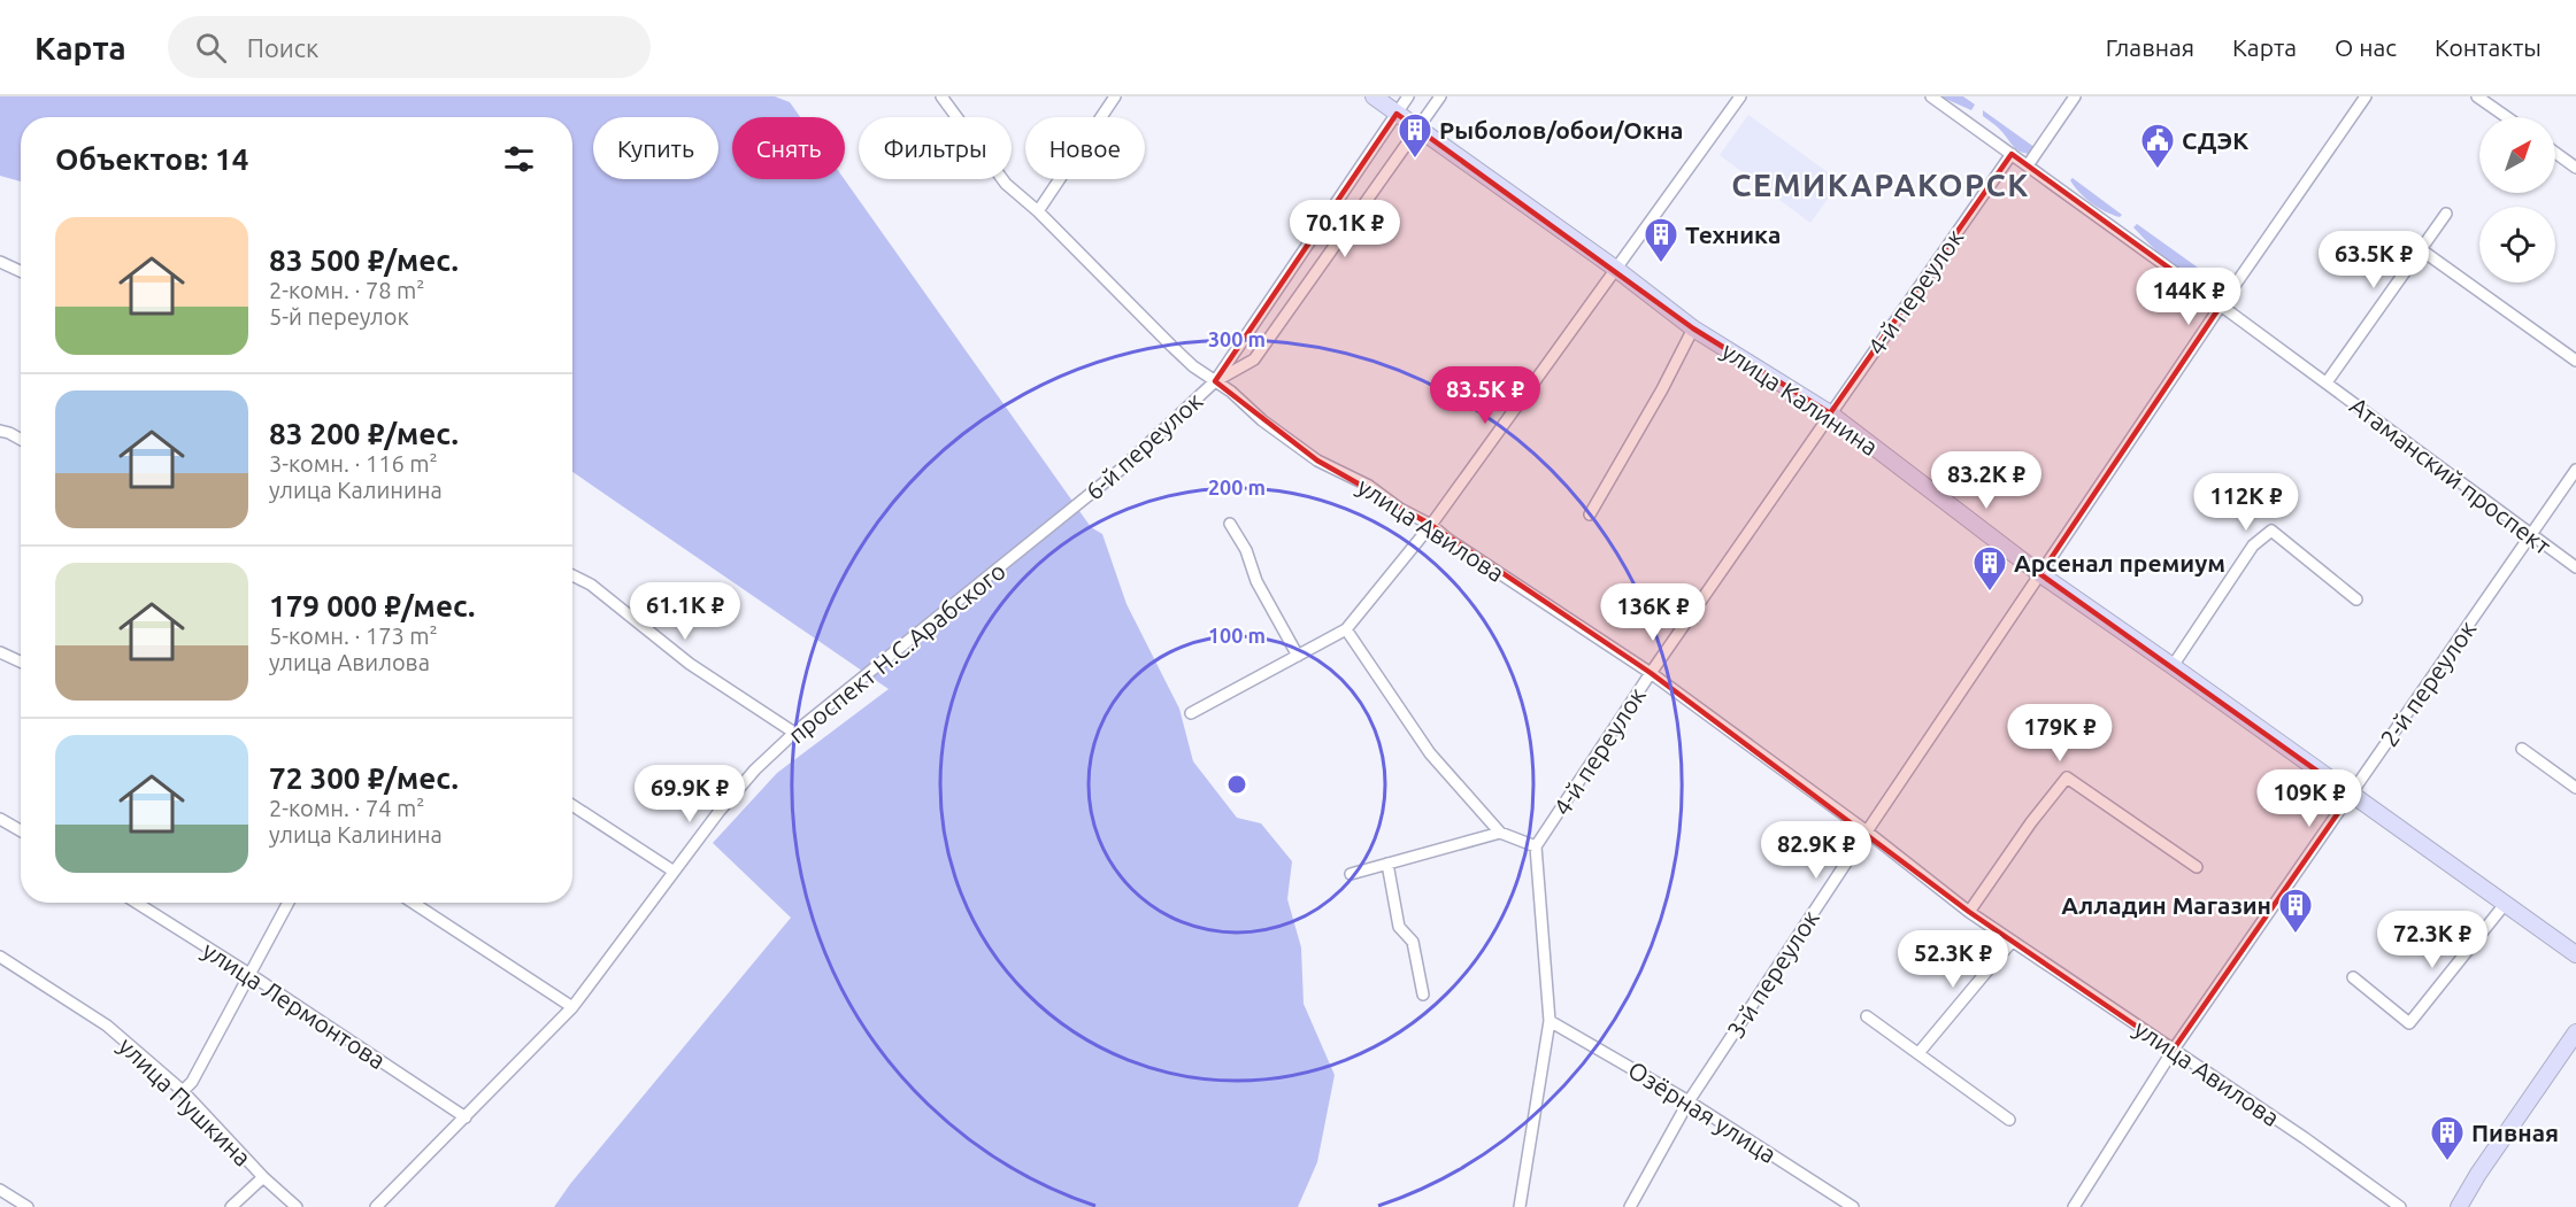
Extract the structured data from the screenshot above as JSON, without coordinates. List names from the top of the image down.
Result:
{
  "streets": {
    "main road": ["улица Калинина"],
    "street": [
      "4-й переулок",
      "6-й переулок",
      "Атаманский проспект",
      "улица Авилова",
      "проспект Н.С.Арабского",
      "2-й переулок",
      "3-й переулок",
      "улица Лермонтова",
      "улица Пушкина",
      "Озёрная улица"
    ]
  },
  "crossings": [
    ["4-й переулок", "улица Калинина"],
    ["4-й переулок", "Атаманский проспект"],
    ["4-й переулок", "улица Авилова"],
    ["улица Калинина", "2-й переулок"],
    ["улица Калинина", "3-й переулок"],
    ["6-й переулок", "улица Авилова"],
    ["6-й переулок", "проспект Н.С.Арабского"],
    ["Атаманский проспект", "2-й переулок"],
    ["Атаманский проспект", "3-й переулок"],
    ["улица Авилова", "2-й переулок"],
    ["улица Авилова", "3-й переулок"],
    ["проспект Н.С.Арабского", "улица Лермонтова"],
    ["3-й переулок", "Озёрная улица"]
  ],
  "districts": ["СЕМИКАРАКОРСК"],
  "places": {
    "building": [
      "Рыболов/обои/Окна",
      "Техника",
      "Арсенал премиум",
      "Алладин Магазин",
      "Пивная"
    ],
    "public building": ["СДЭК"]
  },
  "north": "top right",
  "page": {
    "header": "Карта",
    "search": "Поиск",
    "nav": [
      "Главная",
      "Карта",
      "О нас",
      "Контакты"
    ],
    "chip": [
      "Купить",
      "Снять",
      "Фильтры",
      "Новое"
    ],
    "heading": "Объектов: 14",
    "price": [
      "70.1K ₽",
      "63.5K ₽",
      "144K ₽",
      "83.5K ₽",
      "83.2K ₽",
      "112K ₽",
      "61.1K ₽",
      "136K ₽",
      "179K ₽",
      "69.9K ₽",
      "109K ₽",
      "82.9K ₽",
      "72.3K ₽",
      "52.3K ₽"
    ],
    "list": [
      {
        "name": "83 500 ₽/мес.",
        "note": "2-комн. · 78 m² · 5-й переулок"
      },
      {
        "name": "83 200 ₽/мес.",
        "note": "3-комн. · 116 m² · улица Калинина"
      },
      {
        "name": "179 000 ₽/мес.",
        "note": "5-комн. · 173 m² · улица Авилова"
      },
      {
        "name": "72 300 ₽/мес.",
        "note": "2-комн. · 74 m² · улица Калинина"
      }
    ]
  },
  "rings": ["300 m", "200 m", "100 m"]
}
